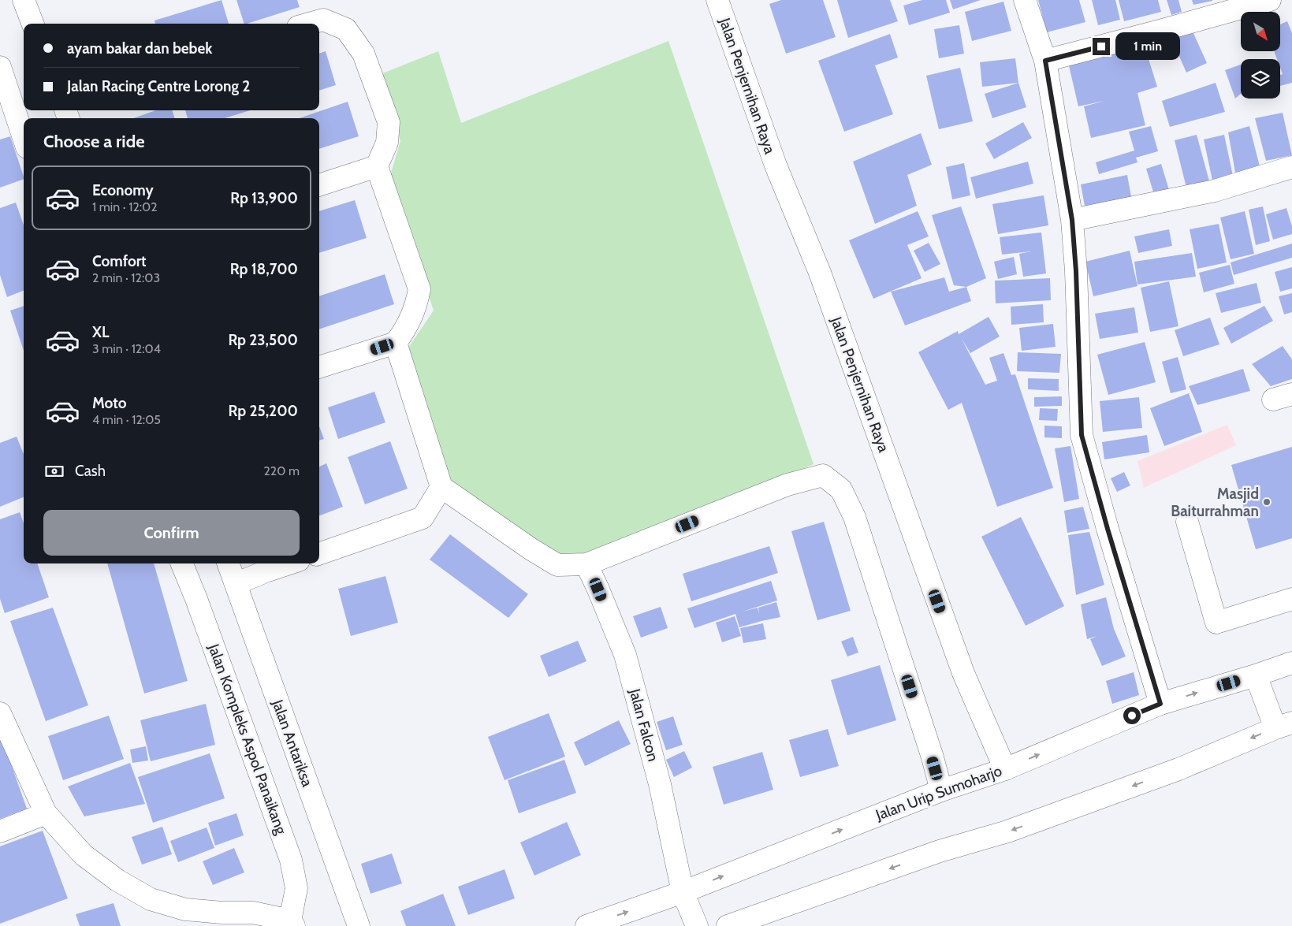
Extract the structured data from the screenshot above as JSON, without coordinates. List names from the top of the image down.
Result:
{
  "streets": {
    "main road": [
      "Jalan Penjernihan Raya",
      "Jalan Falcon",
      "Jalan Kompleks Aspol Panaikang",
      "Jalan Antariksa",
      "Jalan Urip Sumoharjo"
    ]
  },
  "crossings": [
    ["Jalan Penjernihan Raya", "Jalan Urip Sumoharjo"],
    ["Jalan Falcon", "Jalan Urip Sumoharjo"]
  ],
  "places": ["Masjid Baiturrahman"],
  "north": "bottom right",
  "page": {
    "banner": ["ayam bakar dan bebek", "Jalan Racing Centre Lorong 2"],
    "bubble": "1 min",
    "heading": "Choose a ride",
    "list": [
      {
        "name": "Economy",
        "note": "1 min · 12:02",
        "value": "Rp 13,900"
      },
      {
        "name": "Comfort",
        "note": "2 min · 12:03",
        "value": "Rp 18,700"
      },
      {
        "name": "XL",
        "note": "3 min · 12:04",
        "value": "Rp 23,500"
      },
      {
        "name": "Moto",
        "note": "4 min · 12:05",
        "value": "Rp 25,200"
      }
    ],
    "pay": ["Cash", "220 m"],
    "buttons": "Confirm"
  }
}
